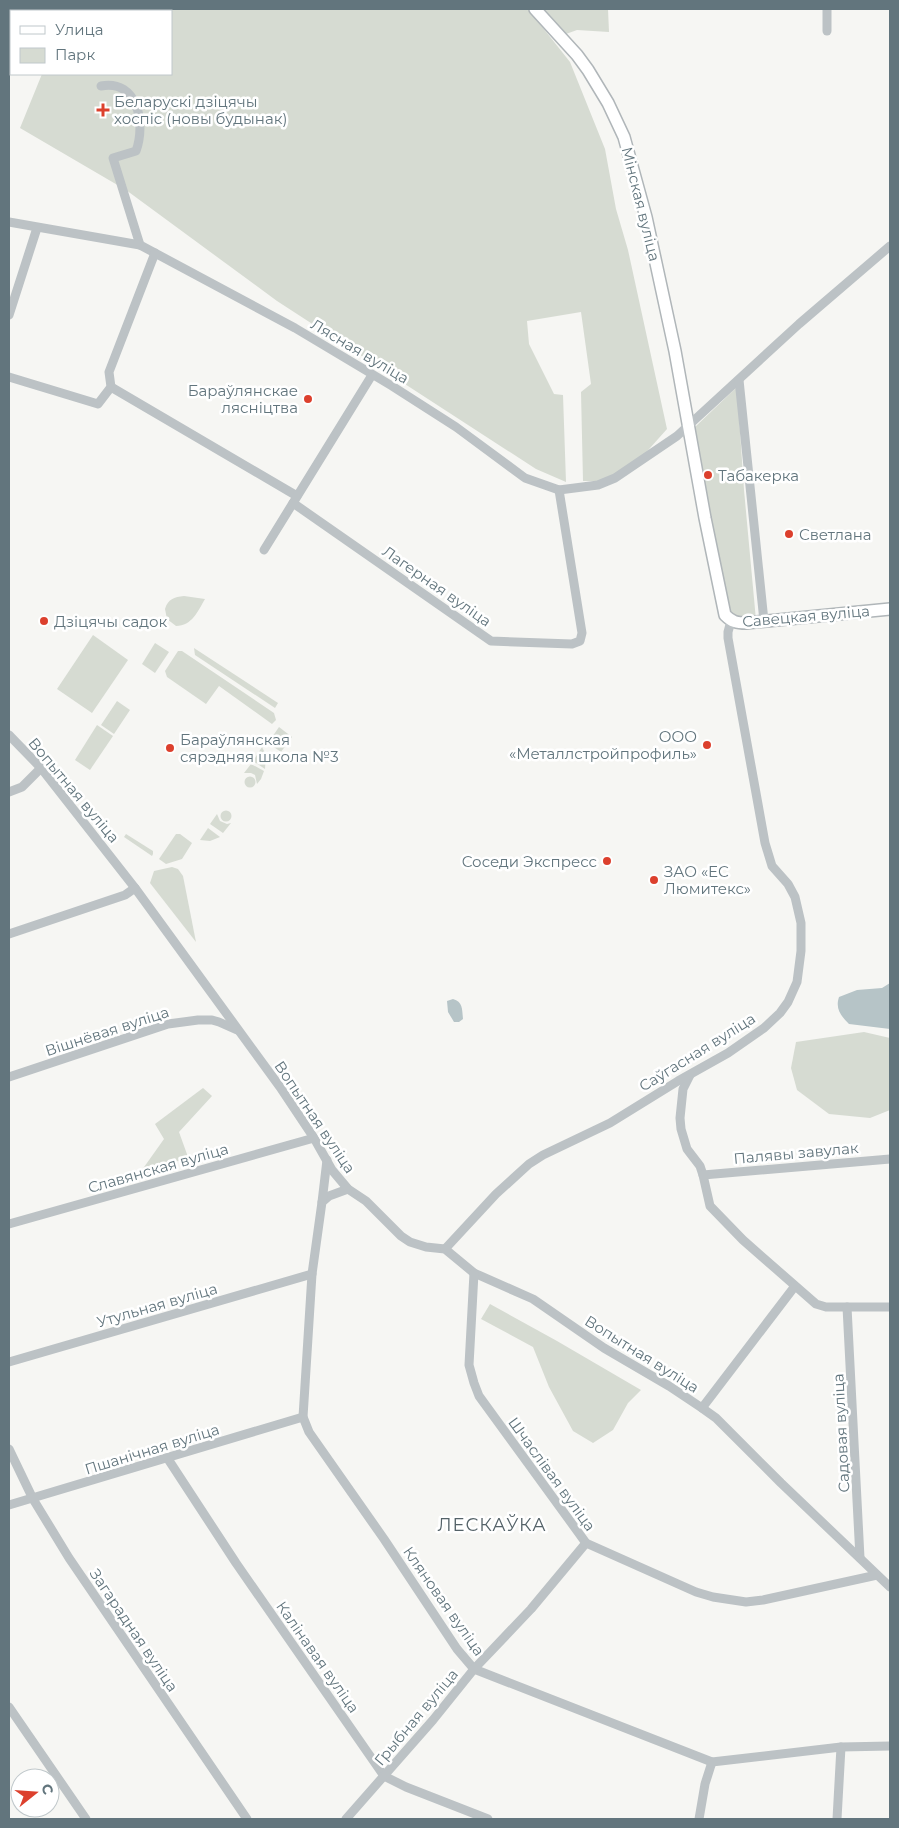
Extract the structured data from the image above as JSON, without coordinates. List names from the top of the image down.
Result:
{
  "streets": {
    "main road": ["Мінская вуліца", "Савецкая вуліца"],
    "street": [
      "Лясная вуліца",
      "Лагерная вуліца",
      "Вопытная вуліца",
      "Вішнёвая вуліца",
      "Саўгасная вуліца",
      "Палявы завулак",
      "Славянская вуліца",
      "Утульная вуліца",
      "Садовая вуліца",
      "Пшанічная вуліца",
      "Шчаслівая вуліца",
      "Кляновая вуліца",
      "Загарадная вуліца",
      "Калінавая вуліца",
      "Грыбная вуліца"
    ]
  },
  "crossings": [
    ["Мінская вуліца", "Савецкая вуліца"],
    ["Мінская вуліца", "Саўгасная вуліца"],
    ["Лясная вуліца", "Лагерная вуліца"],
    ["Савецкая вуліца", "Саўгасная вуліца"],
    ["Вопытная вуліца", "Вішнёвая вуліца"],
    ["Вопытная вуліца", "Саўгасная вуліца"],
    ["Вопытная вуліца", "Славянская вуліца"],
    ["Вопытная вуліца", "Садовая вуліца"],
    ["Вопытная вуліца", "Шчаслівая вуліца"],
    ["Вопытная вуліца", "Кляновая вуліца"],
    ["Утульная вуліца", "Кляновая вуліца"],
    ["Пшанічная вуліца", "Кляновая вуліца"],
    ["Пшанічная вуліца", "Загарадная вуліца"],
    ["Пшанічная вуліца", "Калінавая вуліца"],
    ["Шчаслівая вуліца", "Грыбная вуліца"],
    ["Кляновая вуліца", "Грыбная вуліца"],
    ["Калінавая вуліца", "Грыбная вуліца"]
  ],
  "districts": ["ЛЕСКАЎКА"],
  "places": {
    "health": ["Беларускі дзіцячы хоспіс (новы будынак)"],
    "other": [
      "Бараўлянскае лясніцтва",
      "Табакерка",
      "Светлана",
      "Дзіцячы садок",
      "ООО «Металлстройпрофиль»",
      "Бараўлянская сярэдняя школа №3",
      "Соседи Экспресс",
      "ЗАО «ЕС Люмитекс»"
    ]
  },
  "legend": ["Улица", "Парк"],
  "north": "right"
}
